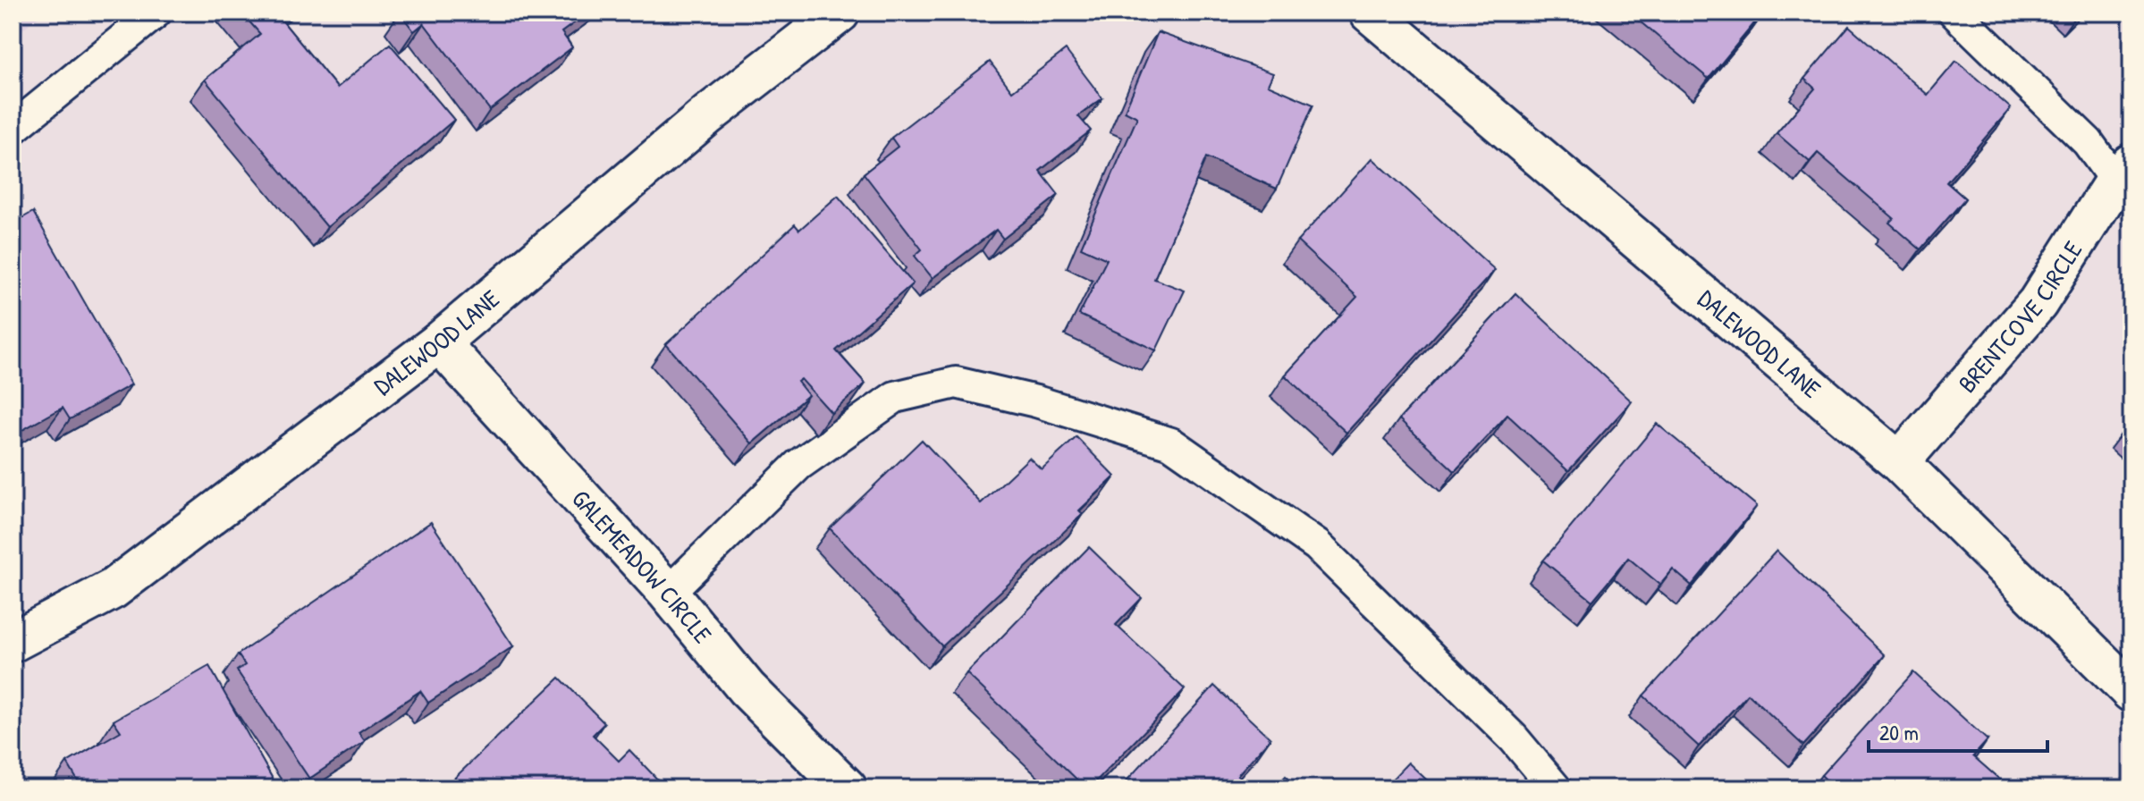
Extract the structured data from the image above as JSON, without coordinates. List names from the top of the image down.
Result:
{
  "streets": {
    "street": ["BRENTCOVE CIRCLE", "DALEWOOD LANE", "GALEMEADOW CIRCLE"]
  },
  "crossings": [
    ["BRENTCOVE CIRCLE", "DALEWOOD LANE"],
    ["DALEWOOD LANE", "GALEMEADOW CIRCLE"]
  ],
  "scale_bar": "20 m"
}
